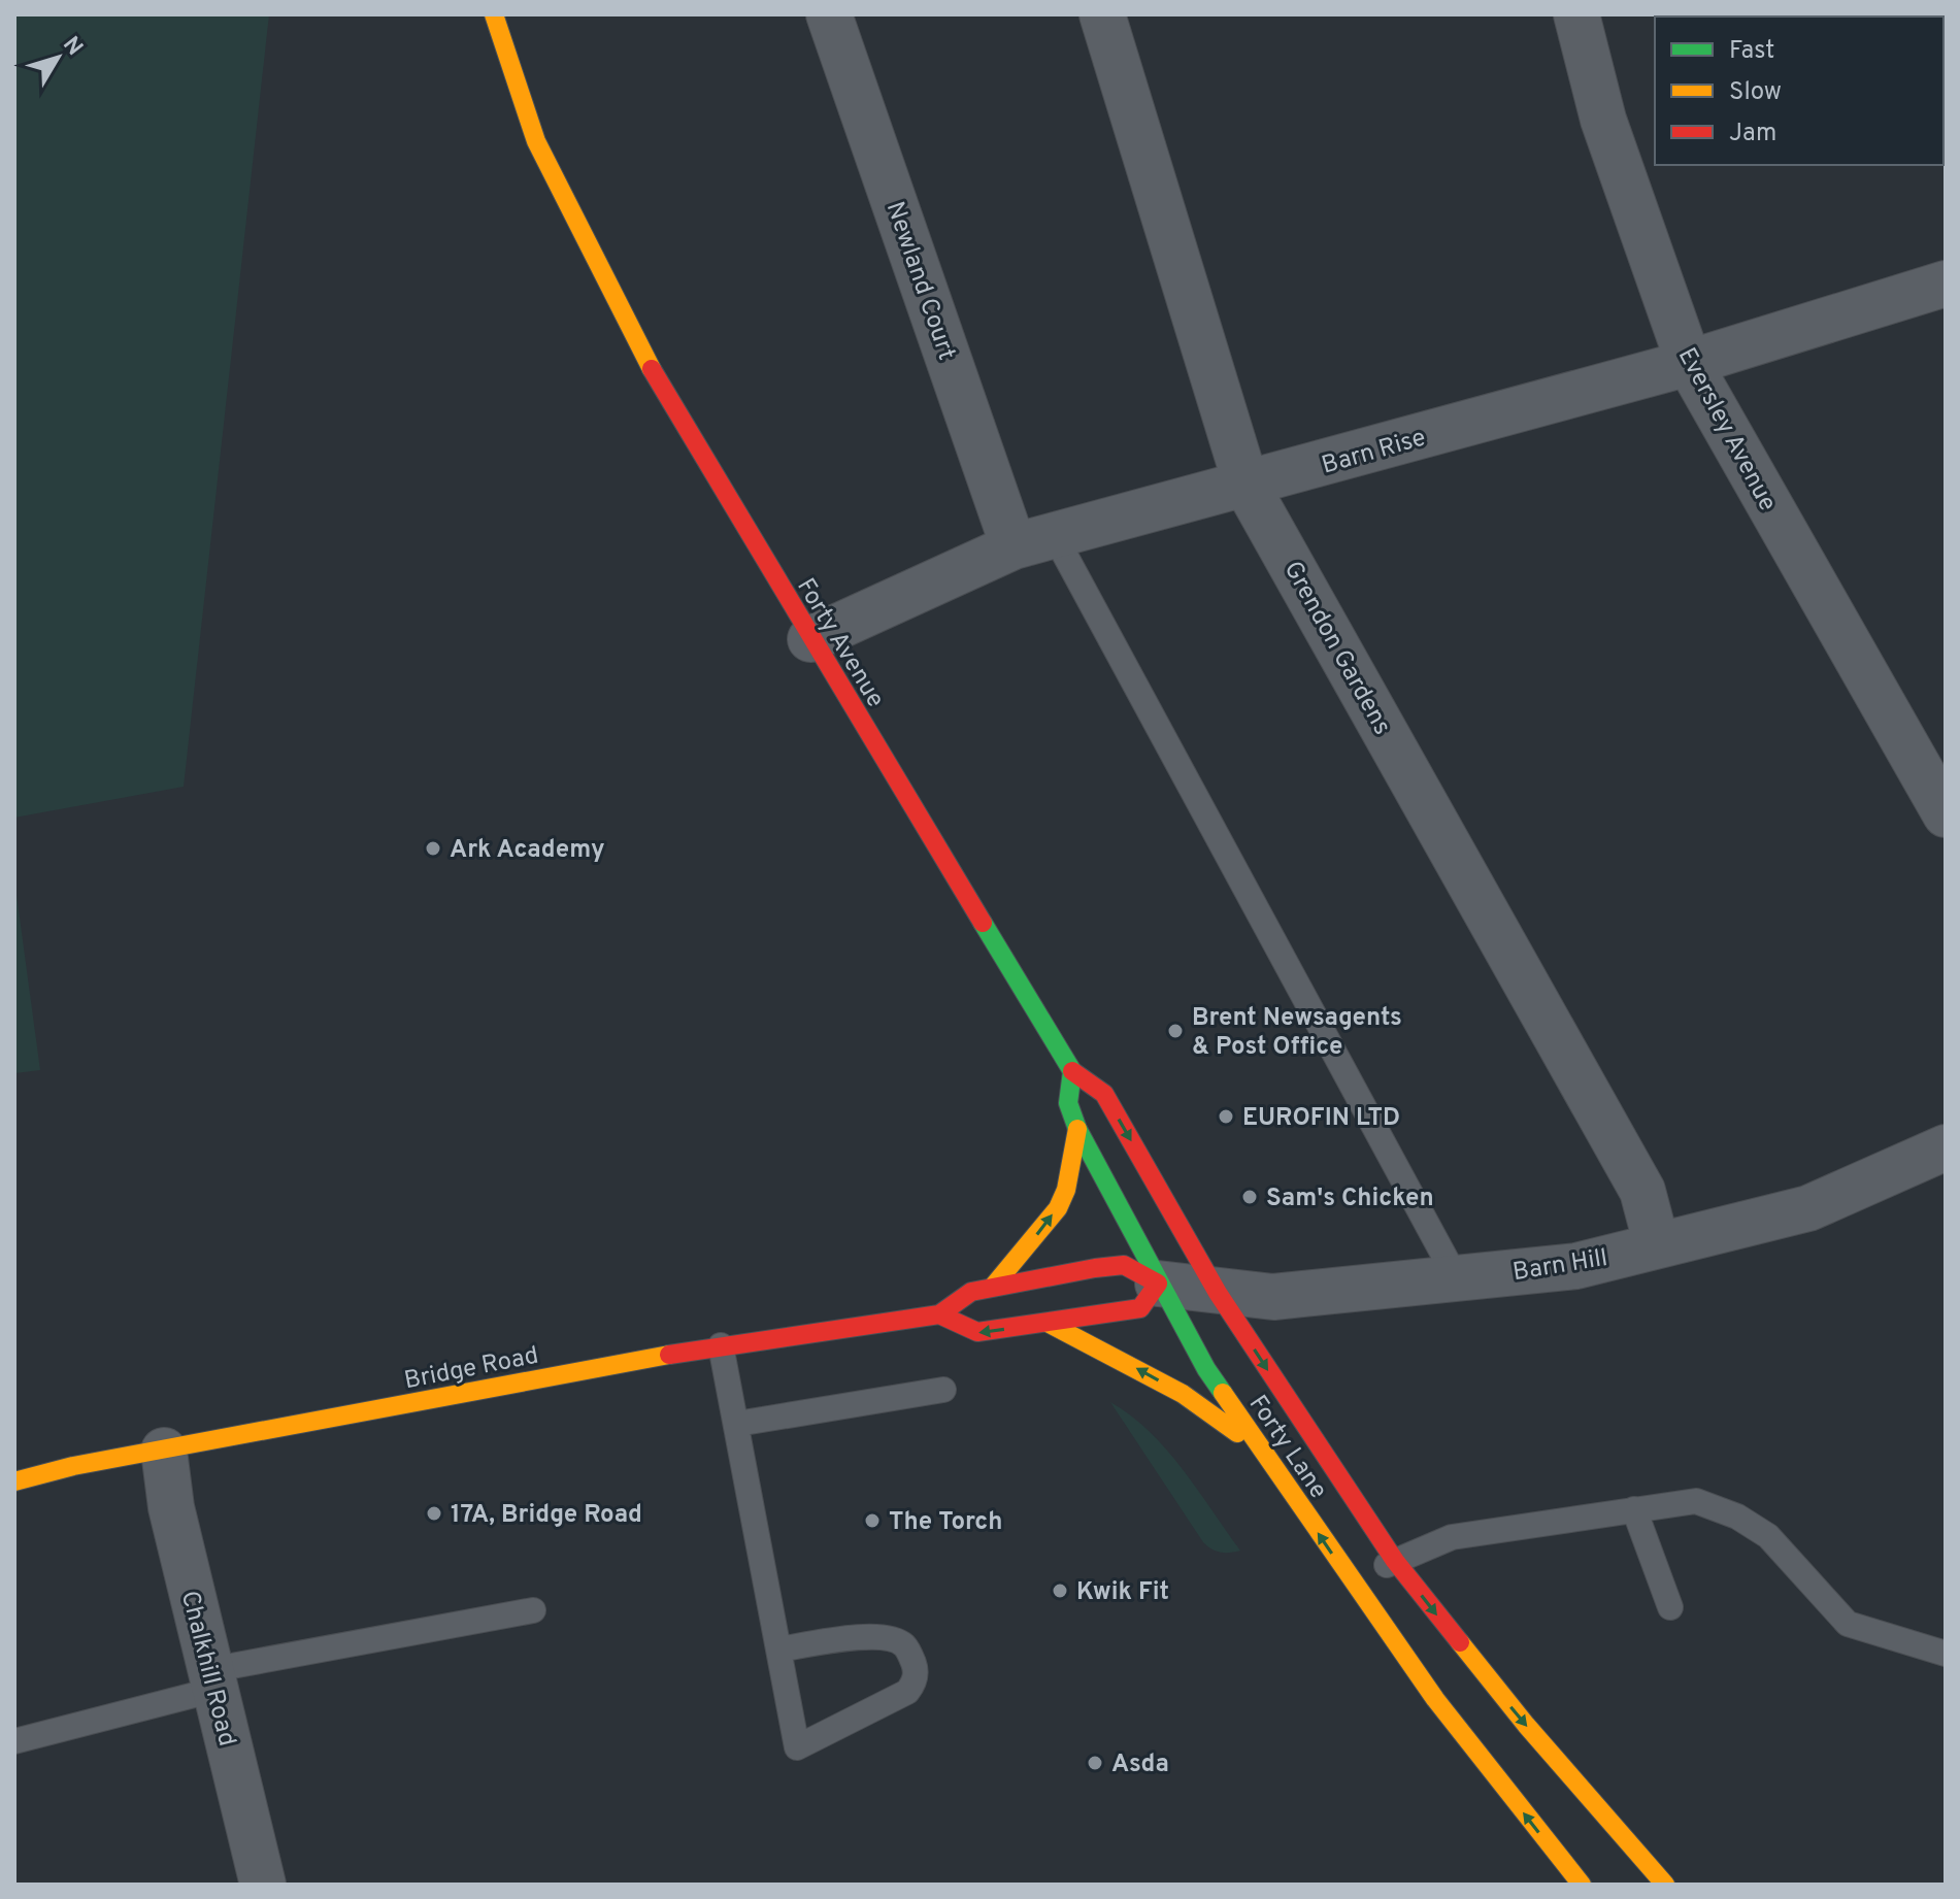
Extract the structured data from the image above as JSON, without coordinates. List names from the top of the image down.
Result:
{
  "streets": {
    "main road": ["Forty Avenue", "Bridge Road", "Forty Lane"],
    "street": [
      "Newland Court",
      "Eversley Avenue",
      "Barn Rise",
      "Grendon Gardens",
      "Barn Hill",
      "Chalkhill Road"
    ]
  },
  "crossings": [
    ["Newland Court", "Barn Rise"],
    ["Eversley Avenue", "Barn Rise"],
    ["Barn Rise", "Forty Avenue"],
    ["Barn Rise", "Grendon Gardens"],
    ["Grendon Gardens", "Barn Hill"],
    ["Barn Hill", "Bridge Road"],
    ["Barn Hill", "Forty Lane"],
    ["Bridge Road", "Forty Lane"],
    ["Bridge Road", "Chalkhill Road"]
  ],
  "places": [
    "Ark Academy",
    "Brent Newsagents & Post Office",
    "EUROFIN LTD",
    "Sam's Chicken",
    "17A, Bridge Road",
    "The Torch",
    "Kwik Fit",
    "Asda"
  ],
  "legend": ["Fast", "Slow", "Jam"],
  "north": "top right"
}
